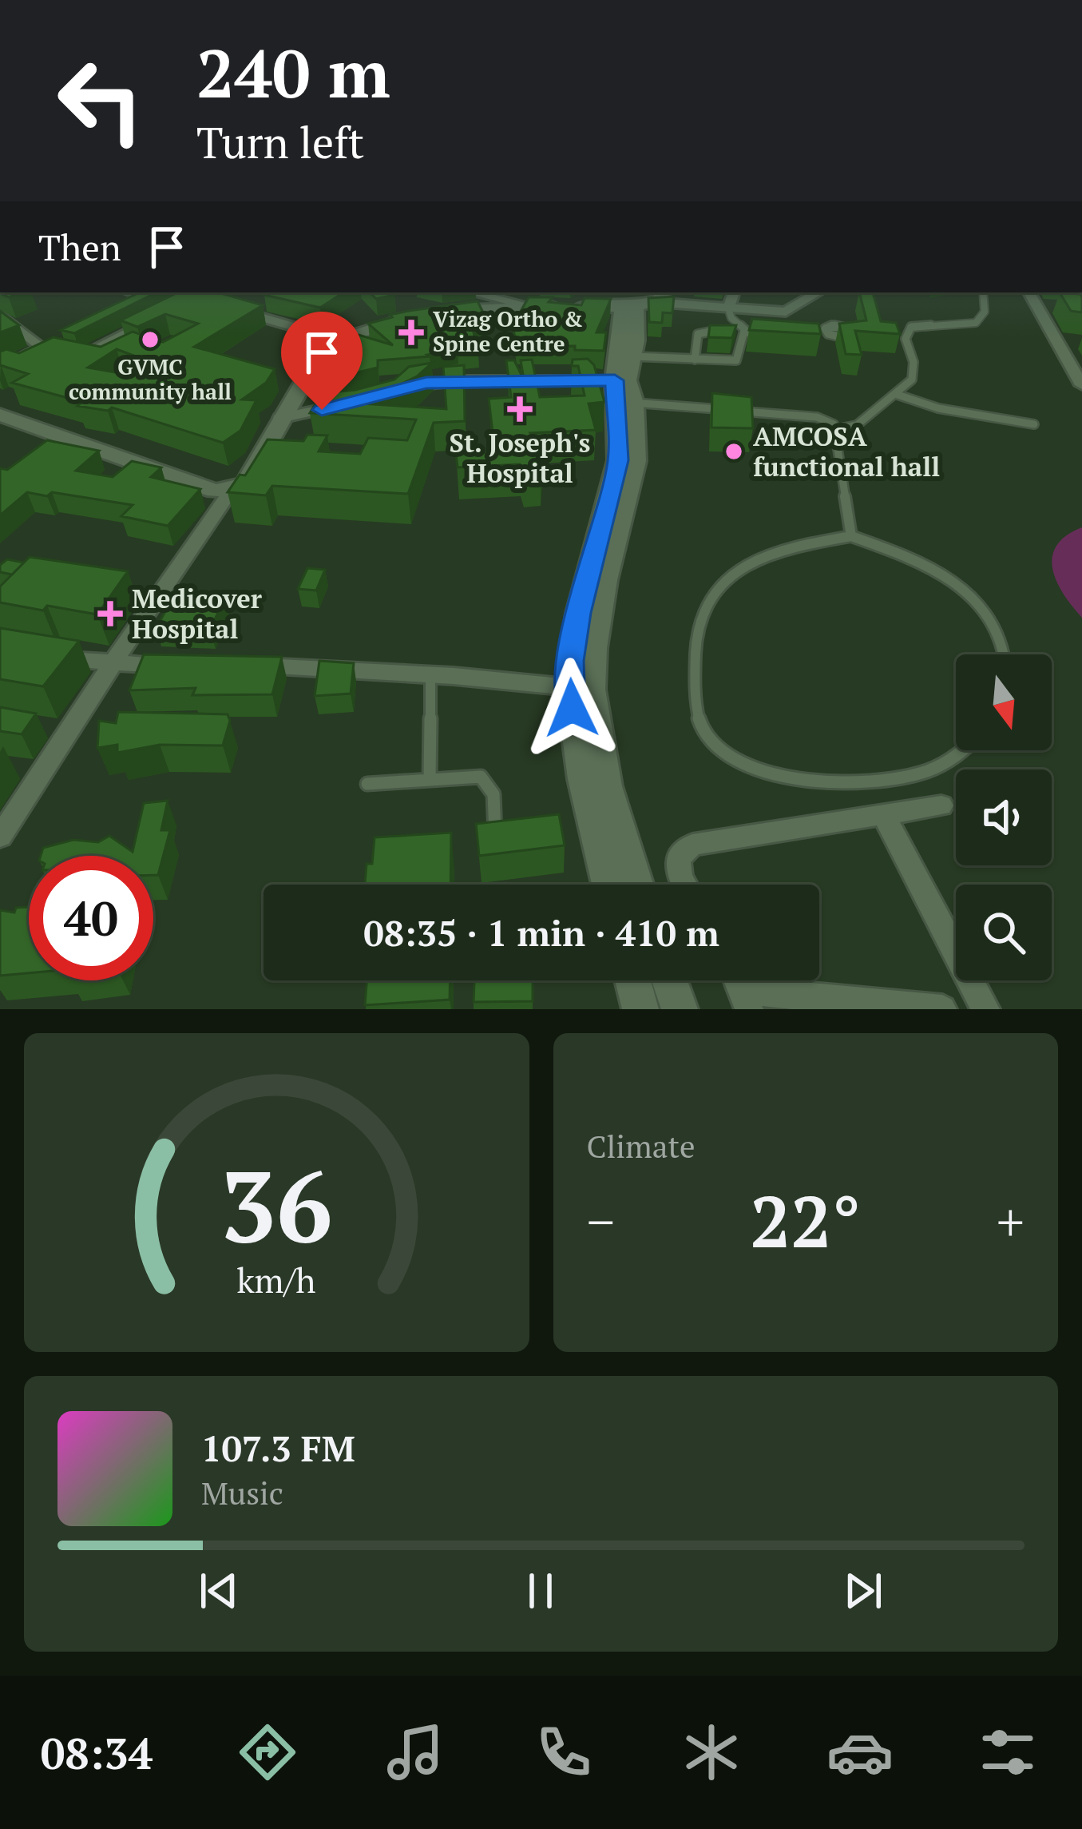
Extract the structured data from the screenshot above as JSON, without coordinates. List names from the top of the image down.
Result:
{
  "places": {
    "health": ["Vizag Ortho & Spine Centre", "St. Joseph's Hospital", "Medicover Hospital"],
    "other": ["GVMC community hall", "AMCOSA functional hall"]
  },
  "north": "bottom",
  "page": {
    "turn": ["240 m", "Turn left"],
    "then": "Then",
    "limit": "40",
    "trip": "08:35 · 1 min · 410 m",
    "tile": "Climate",
    "heat": ["−", "22°", "+"],
    "song": ["107.3 FM", "Music"],
    "tabs": "08:34",
    "gauge": ["36", "km/h"]
  }
}
